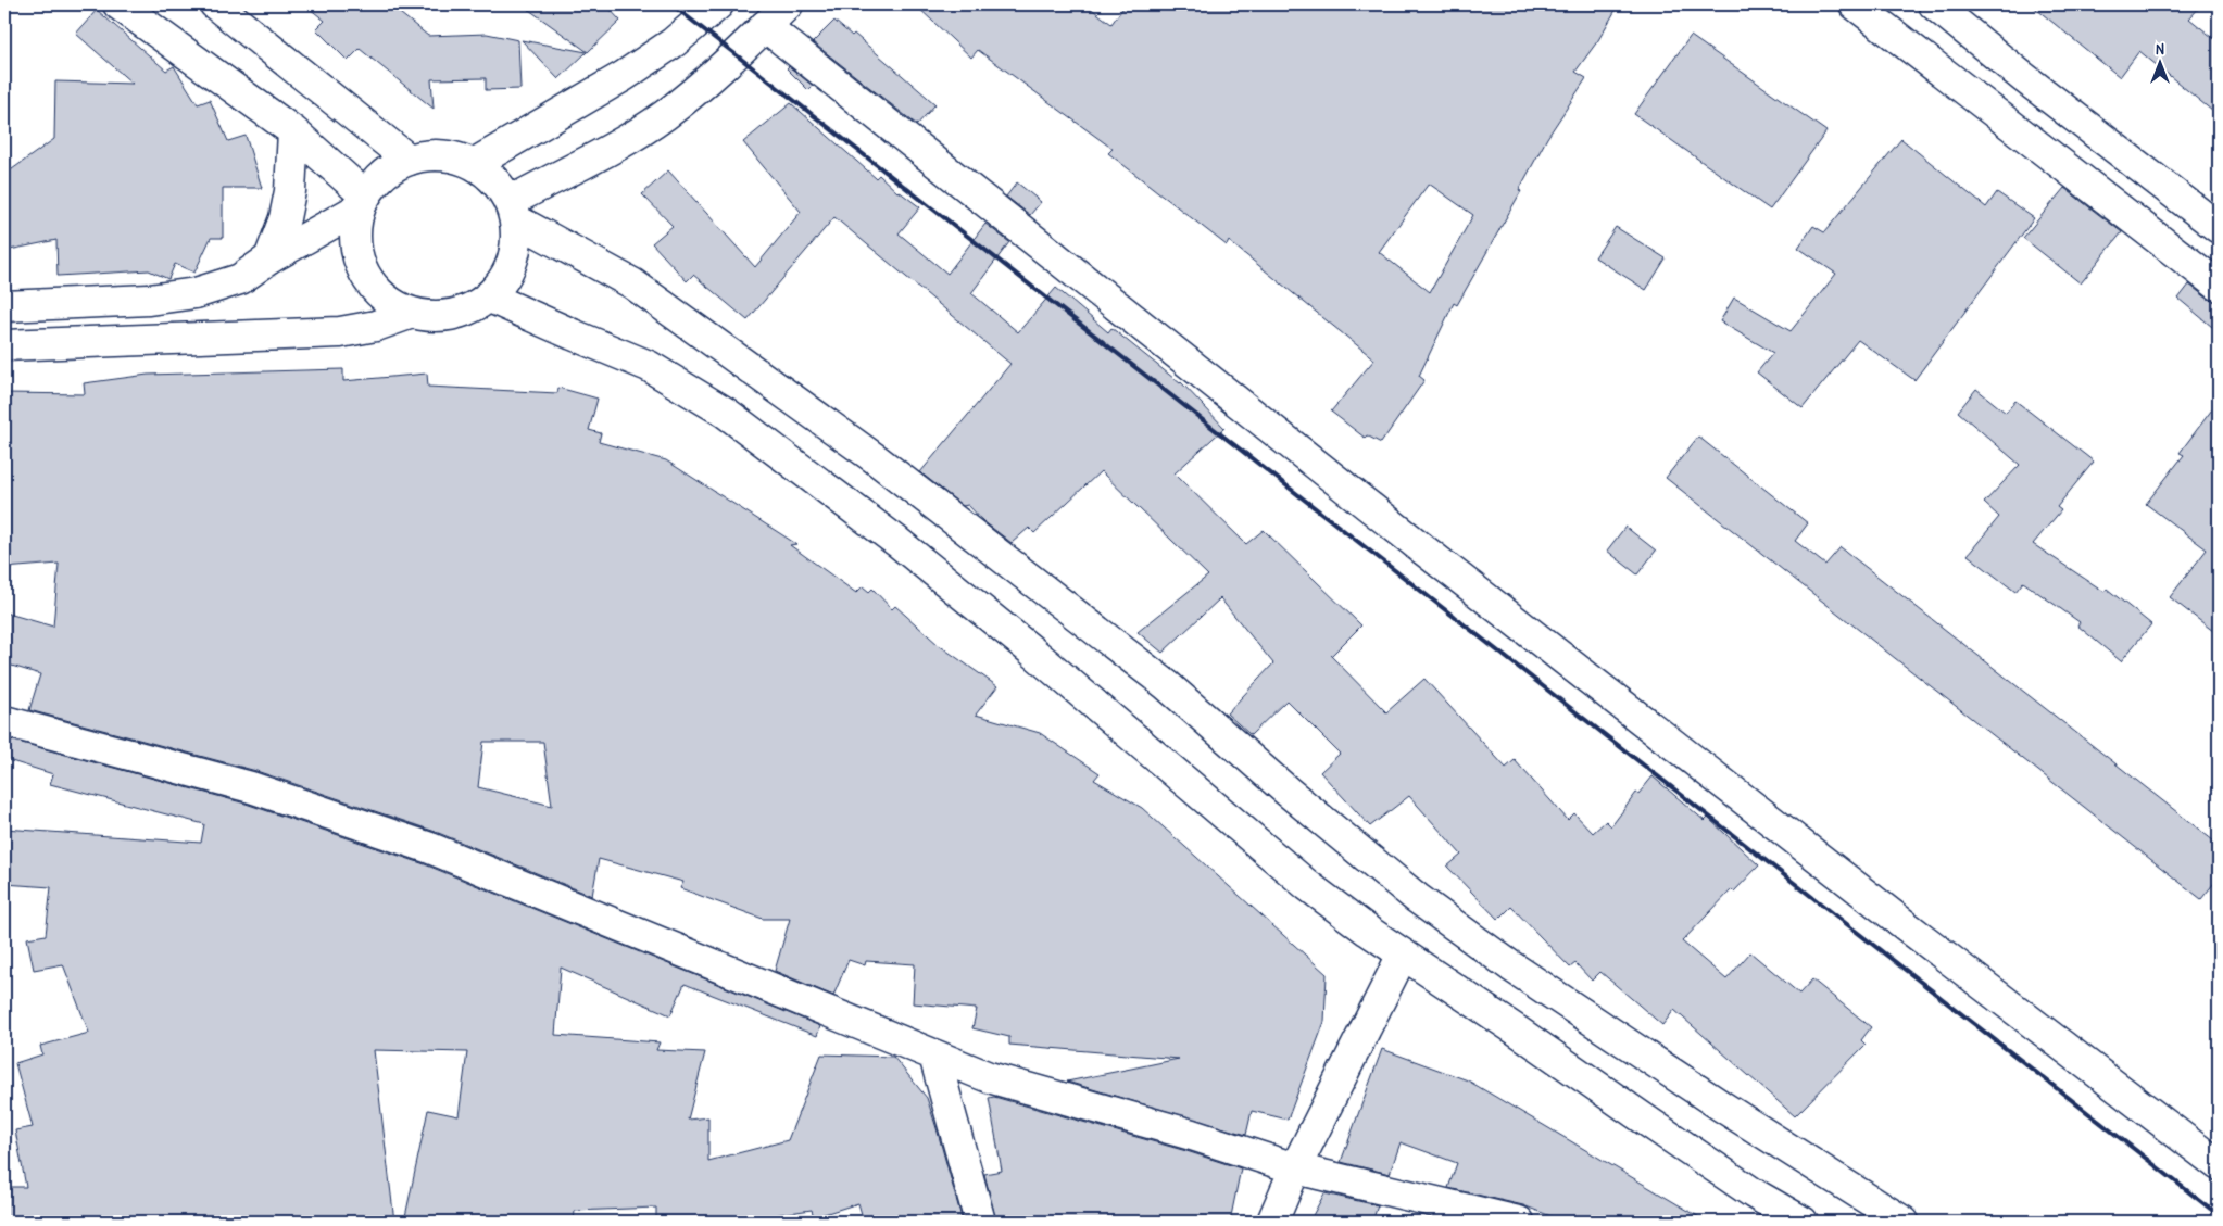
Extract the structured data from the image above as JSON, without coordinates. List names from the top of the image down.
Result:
{
  "north": "top"
}
